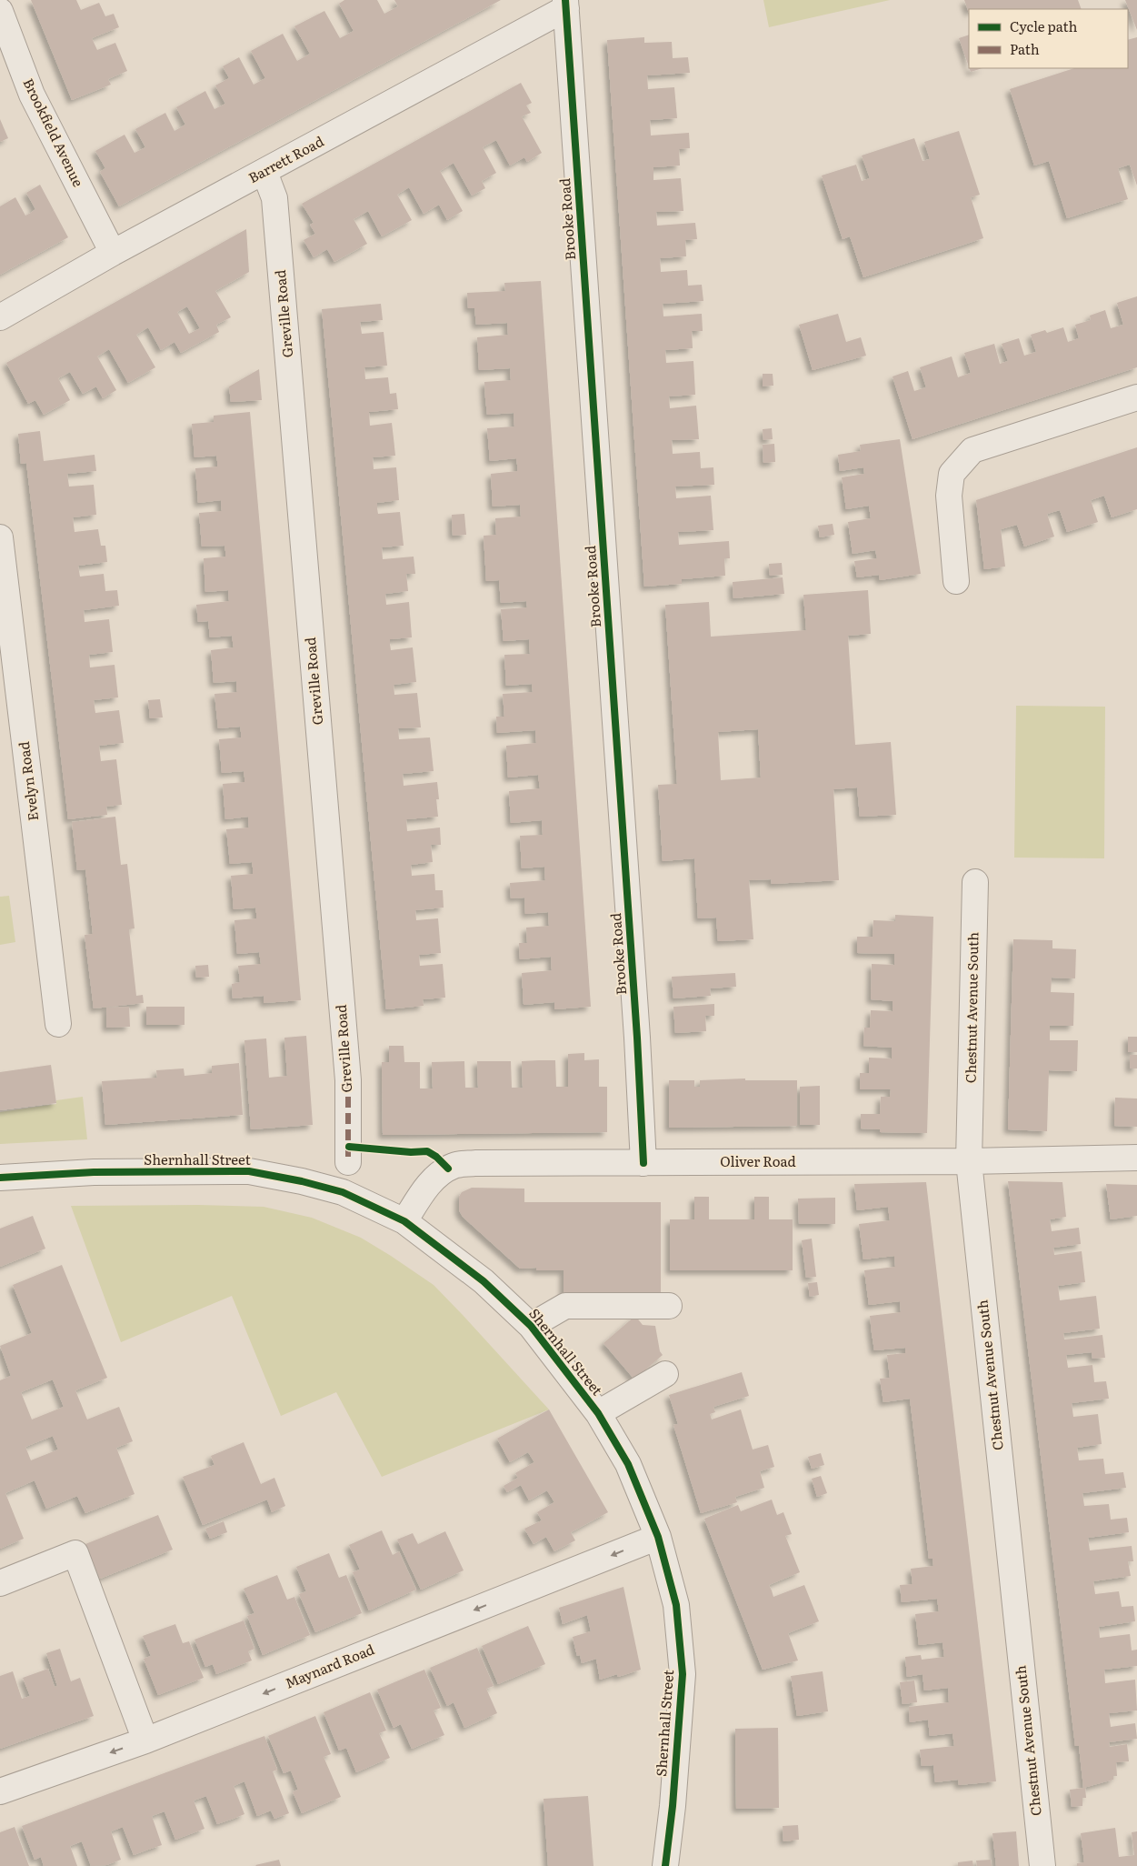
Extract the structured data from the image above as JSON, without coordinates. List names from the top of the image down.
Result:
{
  "streets": {
    "street": [
      "Brookfield Avenue",
      "Barrett Road",
      "Brooke Road",
      "Greville Road",
      "Evelyn Road",
      "Chestnut Avenue South",
      "Shernhall Street",
      "Oliver Road",
      "Maynard Road"
    ]
  },
  "crossings": [
    ["Brookfield Avenue", "Barrett Road"],
    ["Barrett Road", "Brooke Road"],
    ["Barrett Road", "Greville Road"],
    ["Brooke Road", "Oliver Road"],
    ["Chestnut Avenue South", "Oliver Road"],
    ["Shernhall Street", "Oliver Road"],
    ["Shernhall Street", "Maynard Road"]
  ],
  "one_way": ["Maynard Road"],
  "legend": ["Cycle path", "Path"]
}
